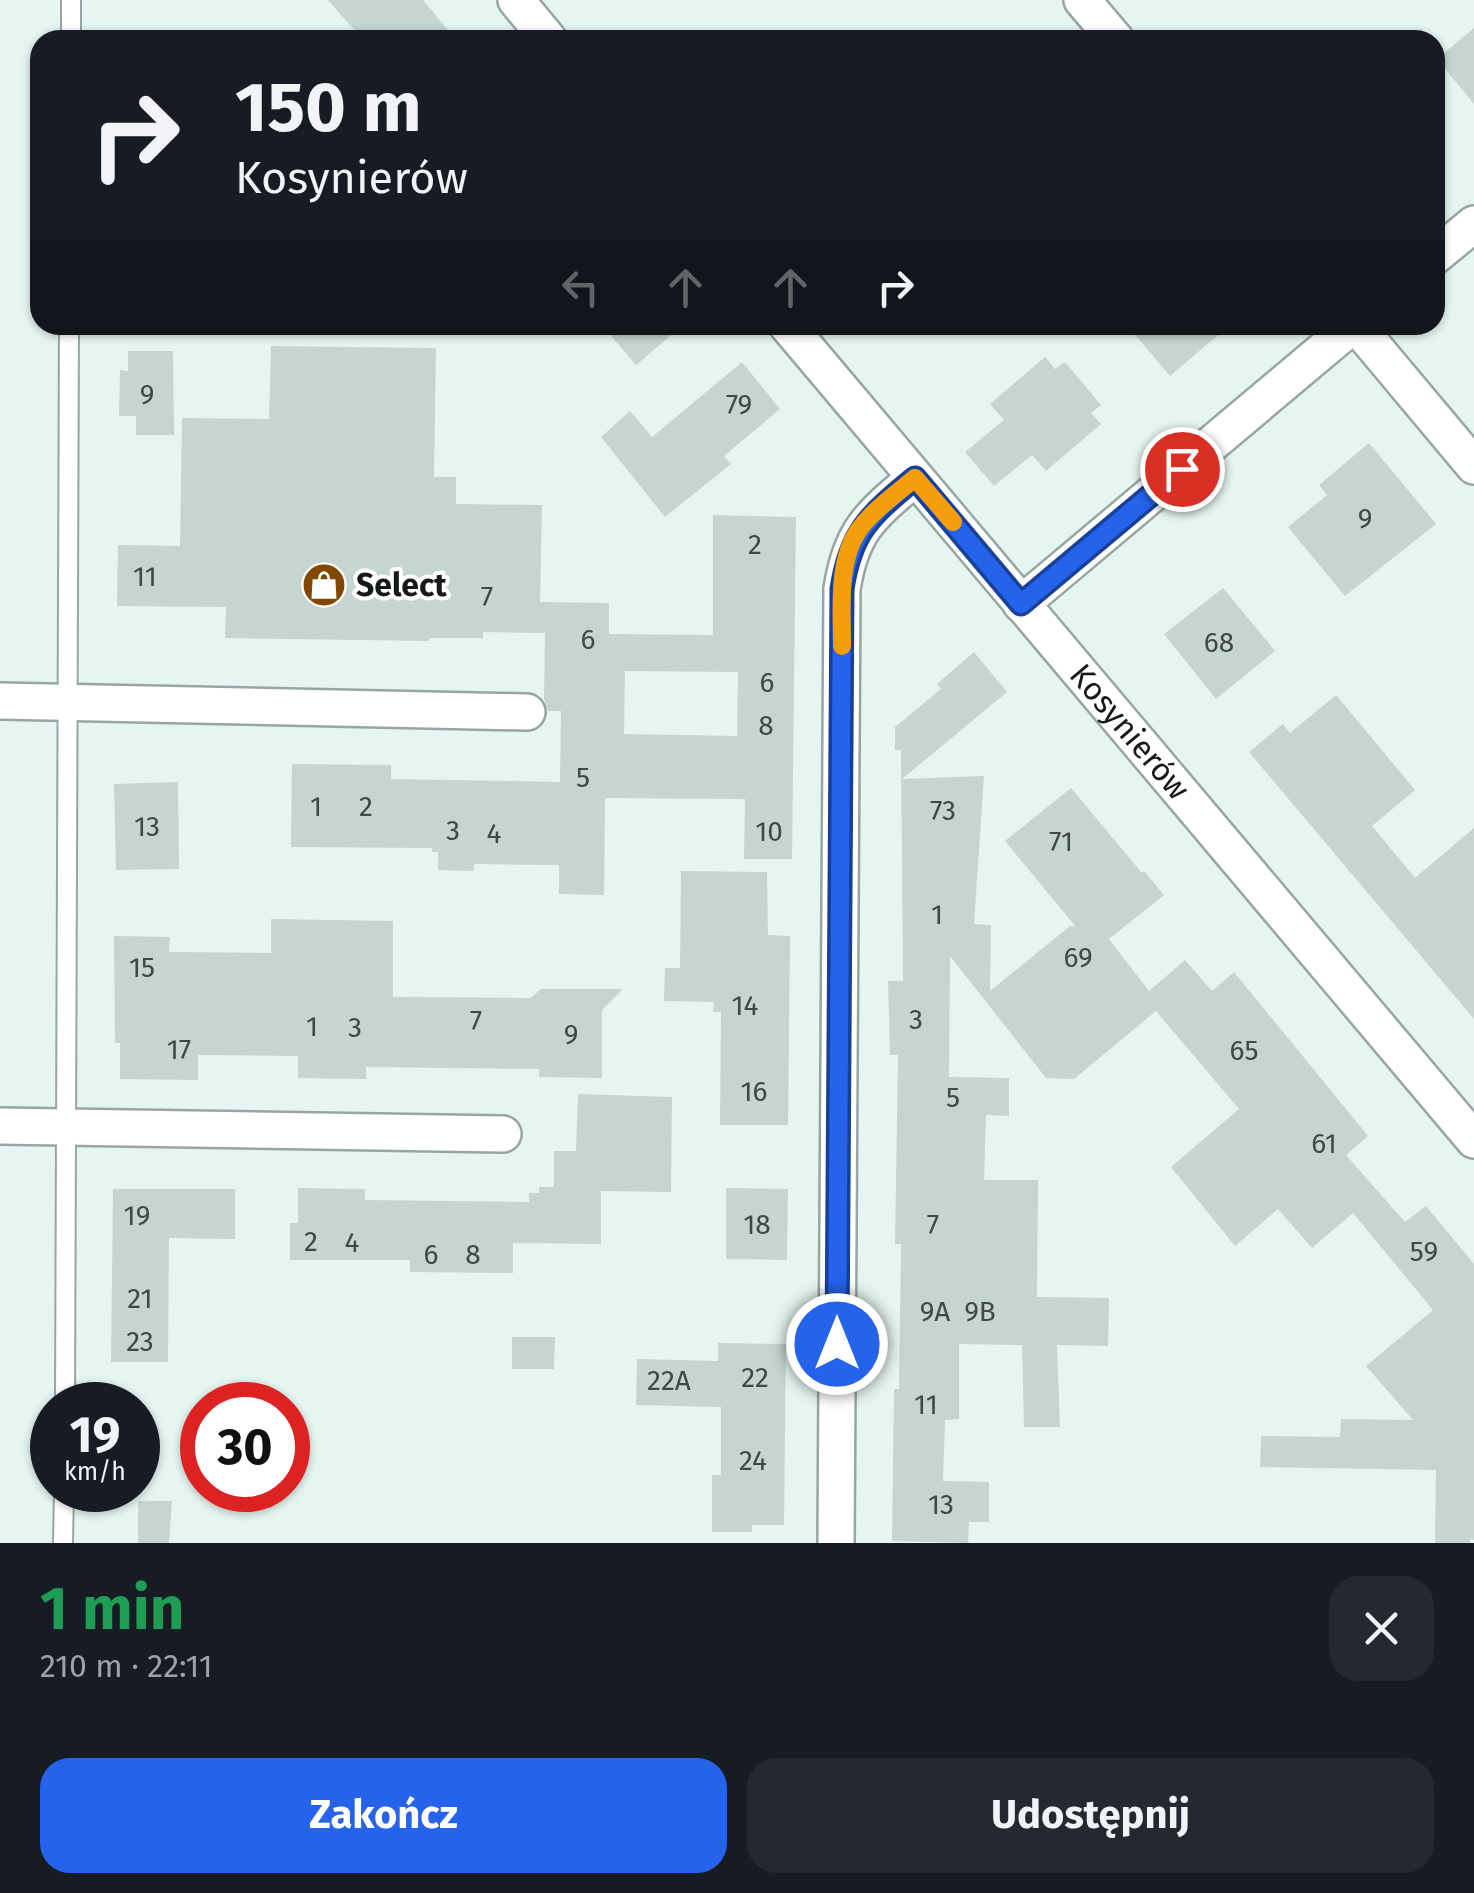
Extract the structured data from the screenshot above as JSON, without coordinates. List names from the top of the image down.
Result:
{
  "streets": {
    "street": ["Kosynierów"]
  },
  "places": {
    "shop": ["Select"]
  },
  "house_numbers": [
    "9",
    "79",
    "9",
    "2",
    "11",
    "7",
    "6",
    "68",
    "6",
    "8",
    "5",
    "1",
    "2",
    "73",
    "13",
    "3",
    "10",
    "4",
    "71",
    "1",
    "69",
    "15",
    "14",
    "3",
    "7",
    "1",
    "3",
    "9",
    "17",
    "65",
    "16",
    "5",
    "61",
    "19",
    "18",
    "7",
    "2",
    "4",
    "59",
    "6",
    "8",
    "21",
    "9A",
    "9B",
    "23",
    "22",
    "22A",
    "11",
    "24",
    "13"
  ],
  "page": {
    "turn": ["150 m", "Kosynierów"],
    "speed": "19 km/h",
    "limit": "30",
    "heading": ["1 min", "210 m · 22:11"],
    "buttons": ["Zakończ", "Udostępnij"]
  }
}
